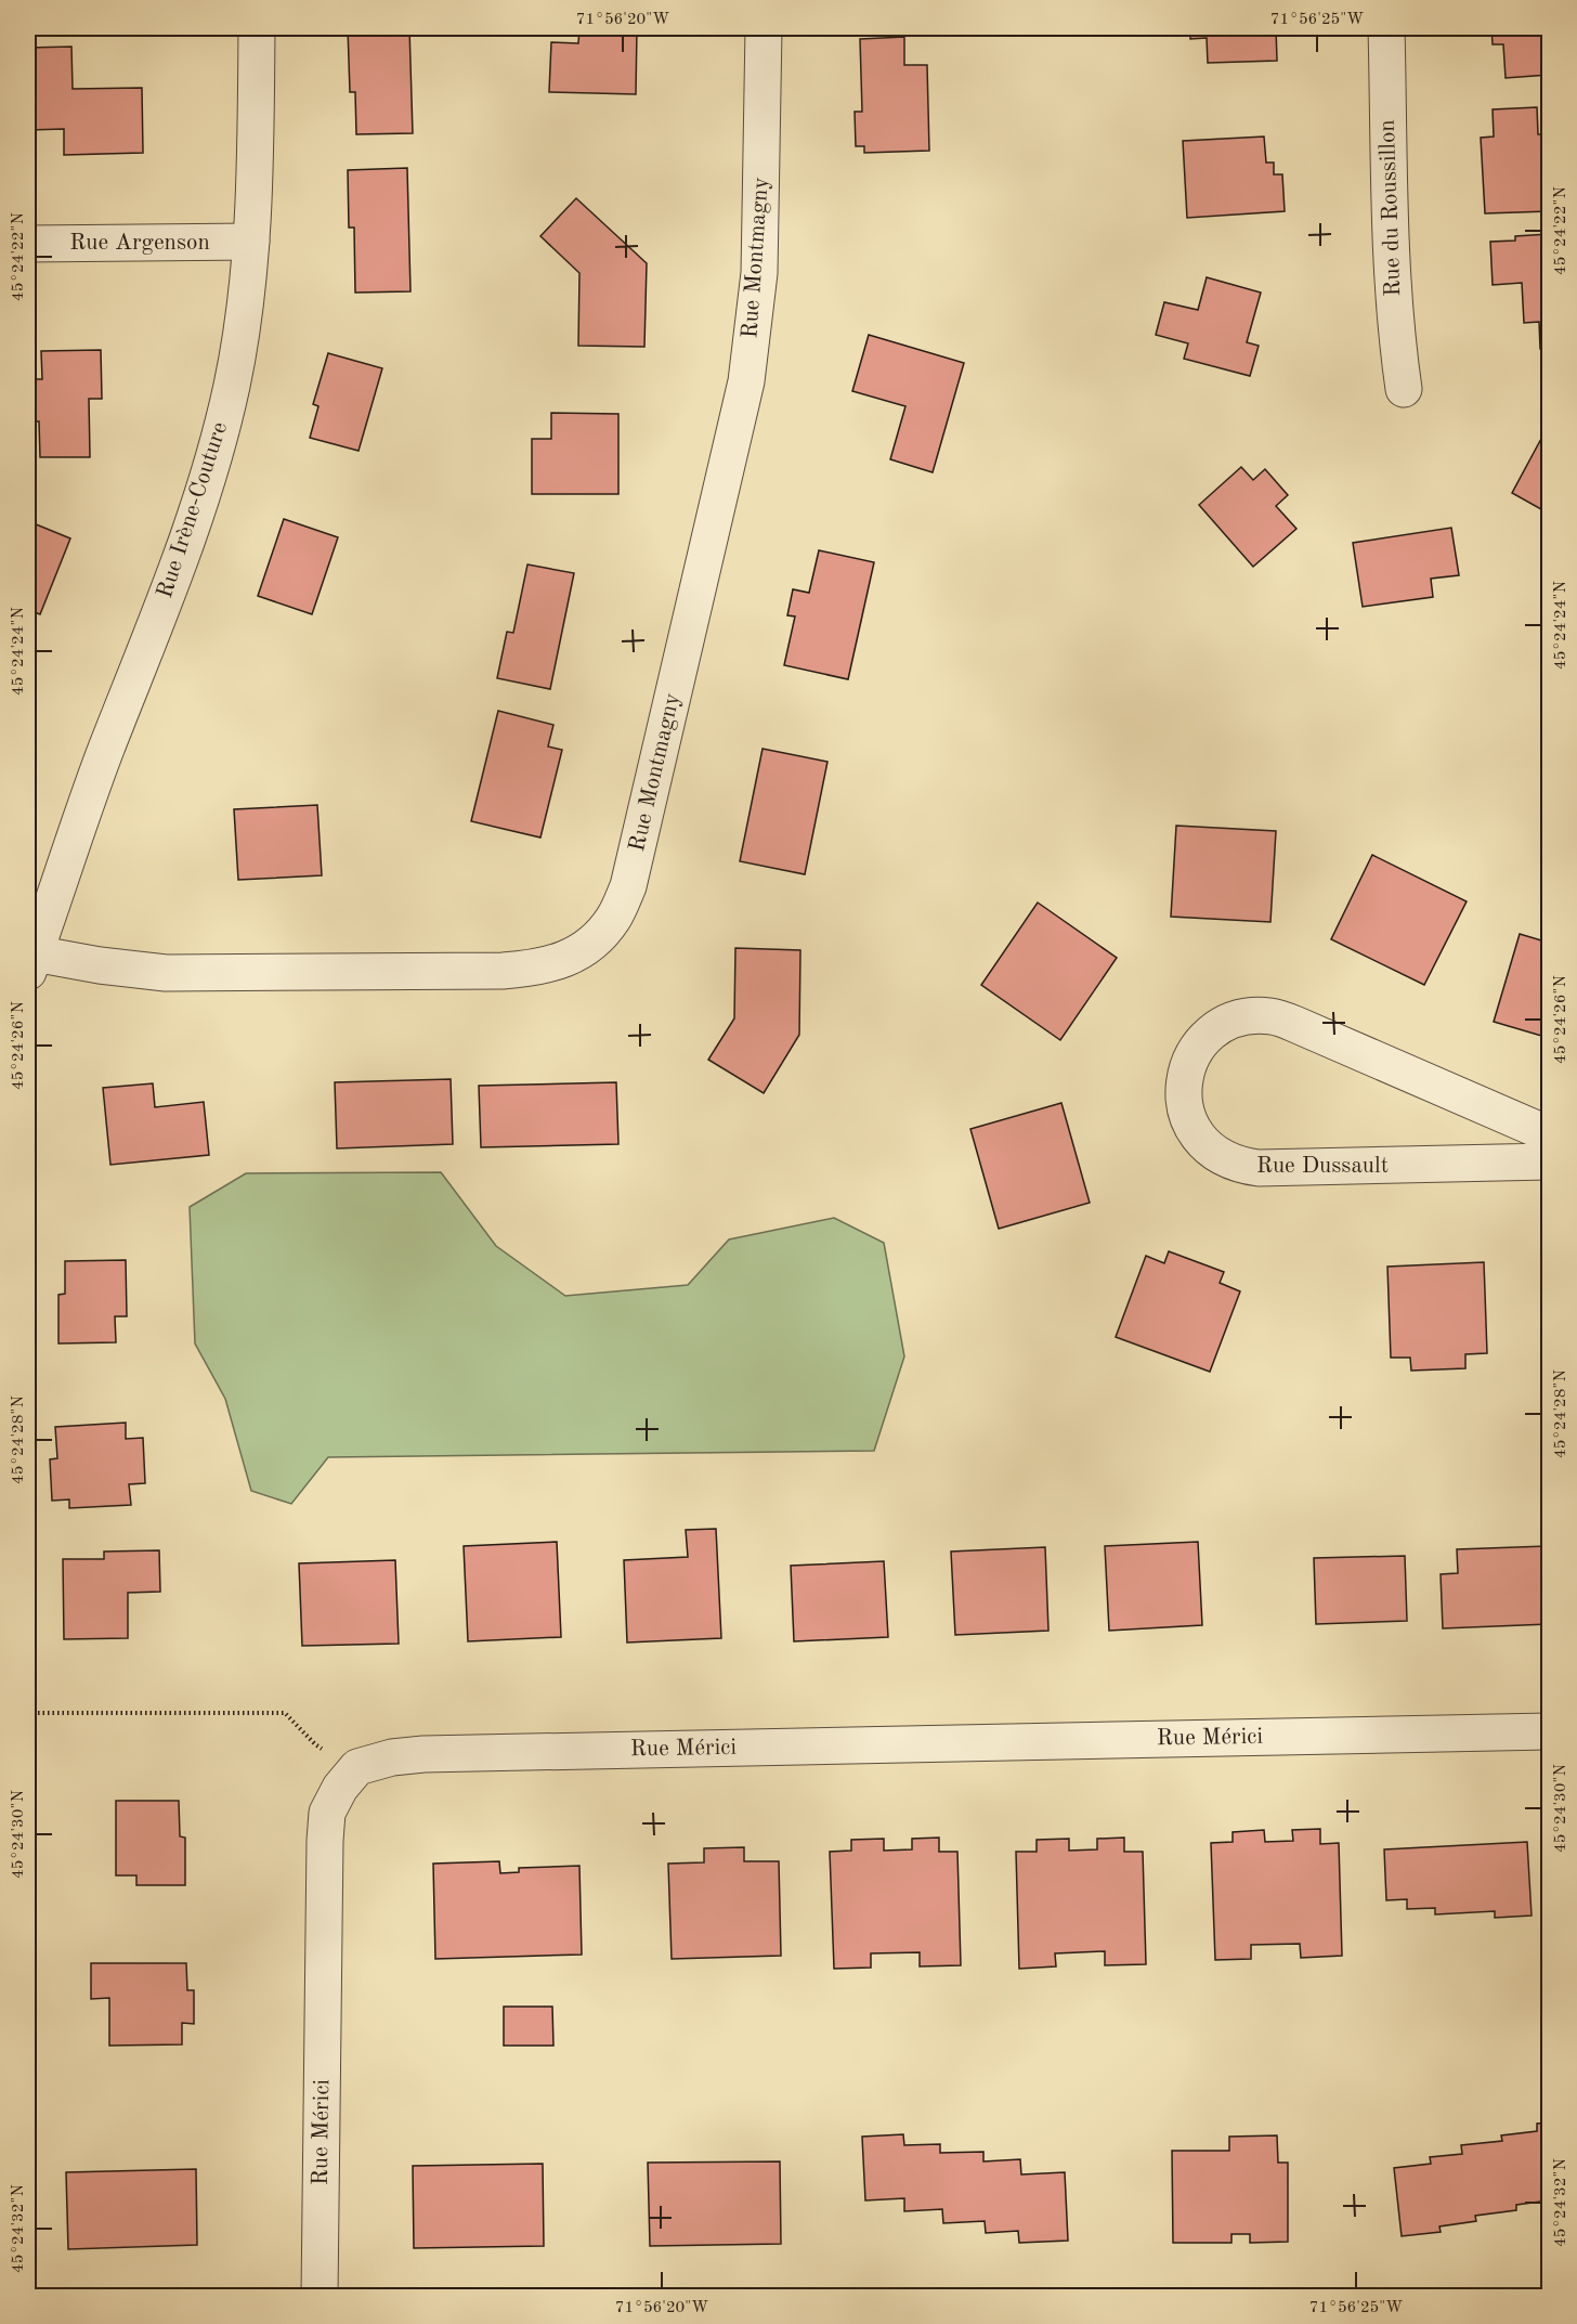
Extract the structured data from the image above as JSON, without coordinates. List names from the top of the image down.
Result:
{
  "streets": {
    "street": [
      "Rue du Roussillon",
      "Rue Argenson",
      "Rue Montmagny",
      "Rue Irène-Couture",
      "Rue Dussault",
      "Rue Mérici"
    ]
  },
  "crossings": [
    ["Rue Argenson", "Rue Irène-Couture"],
    ["Rue Montmagny", "Rue Irène-Couture"]
  ],
  "coordinates": [
    "71°56'20\"W",
    "71°56'25\"W",
    "45°24'22\"N",
    "45°24'24\"N",
    "45°24'26\"N",
    "45°24'28\"N",
    "45°24'30\"N",
    "45°24'32\"N"
  ]
}
